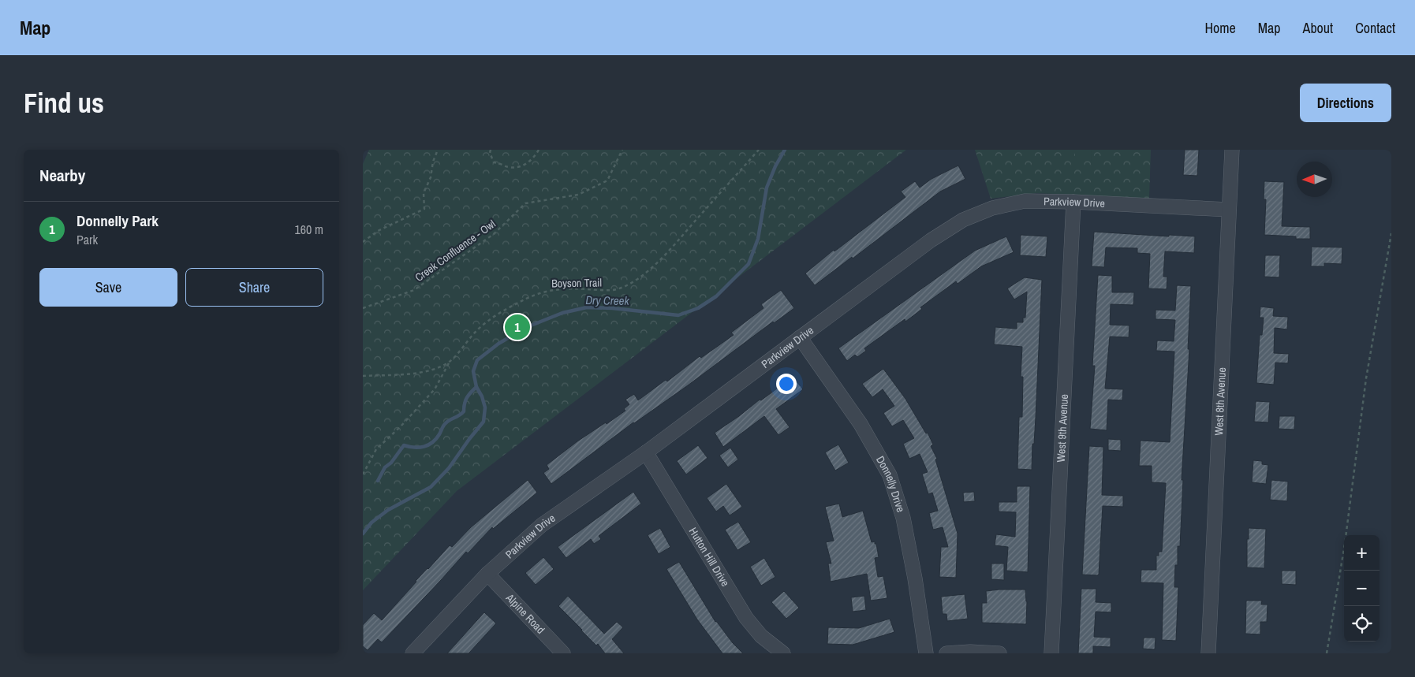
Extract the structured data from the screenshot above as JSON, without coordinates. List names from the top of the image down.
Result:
{
  "streets": {
    "street": [
      "Parkview Drive",
      "West 8th Avenue",
      "West 9th Avenue",
      "Donnelly Drive",
      "Hutton Hill Drive",
      "Alpine Road"
    ],
    "path": ["Creek Confluence - Owl", "Boyson Trail"]
  },
  "crossings": [
    ["Parkview Drive", "West 8th Avenue"],
    ["Parkview Drive", "West 9th Avenue"],
    ["Parkview Drive", "Donnelly Drive"],
    ["Parkview Drive", "Hutton Hill Drive"],
    ["Parkview Drive", "Alpine Road"]
  ],
  "water": ["Dry Creek"],
  "north": "left",
  "page": {
    "header": "Map",
    "nav": [
      "Home",
      "Map",
      "About",
      "Contact"
    ],
    "buttons": [
      "Directions",
      ["Save", "Share"]
    ],
    "title": "Find us",
    "heading": "Nearby",
    "list": [
      {
        "mark": "1",
        "name": "Donnelly Park",
        "note": "Park",
        "value": "160 m"
      }
    ],
    "pins": "1",
    "map_buttons": ["+", "−"]
  }
}
